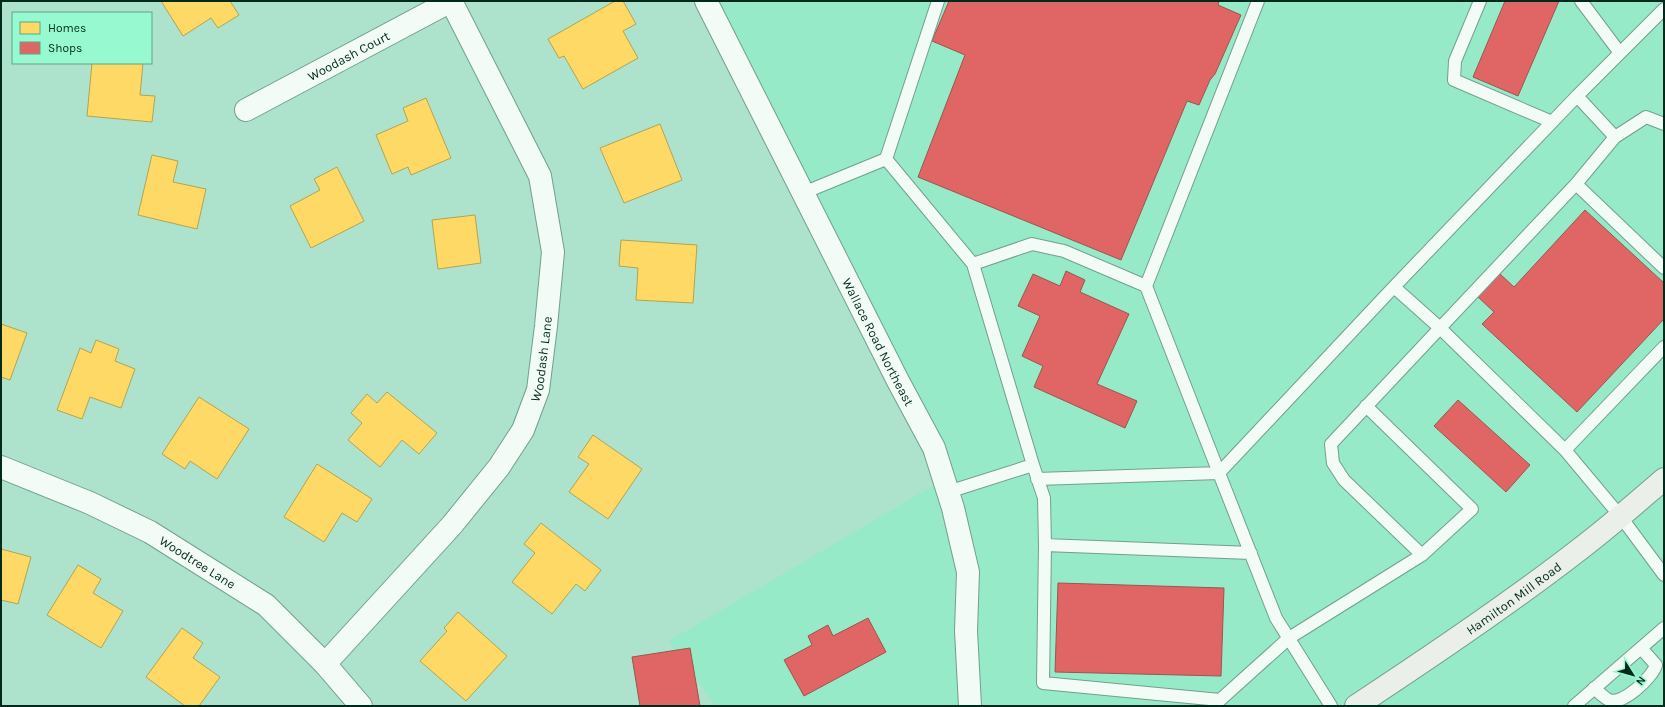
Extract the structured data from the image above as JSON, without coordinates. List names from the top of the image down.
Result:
{
  "streets": {
    "main road": ["Hamilton Mill Road"],
    "street": [
      "Woodash Court",
      "Wallace Road Northeast",
      "Woodash Lane",
      "Woodtree Lane"
    ]
  },
  "crossings": [
    ["Woodash Court", "Woodash Lane"],
    ["Woodash Lane", "Woodtree Lane"]
  ],
  "legend": ["Homes", "Shops"],
  "north": "bottom right"
}
